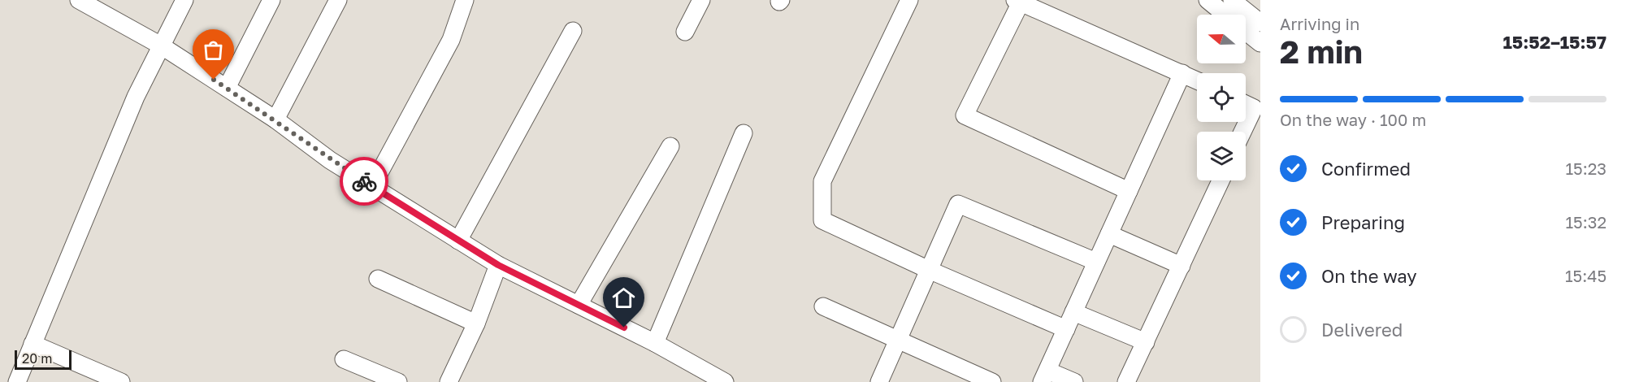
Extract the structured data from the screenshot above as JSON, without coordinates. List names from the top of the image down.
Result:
{
  "scale_bar": "20 m",
  "north": "left",
  "page": {
    "heading": ["2 min", "Arriving in", "15:52–15:57"],
    "bar": "On the way · 100 m",
    "list": [
      ["Confirmed", "15:23"],
      ["Preparing", "15:32"],
      ["On the way", "15:45"],
      "Delivered"
    ],
    "scale": "20 m"
  }
}
